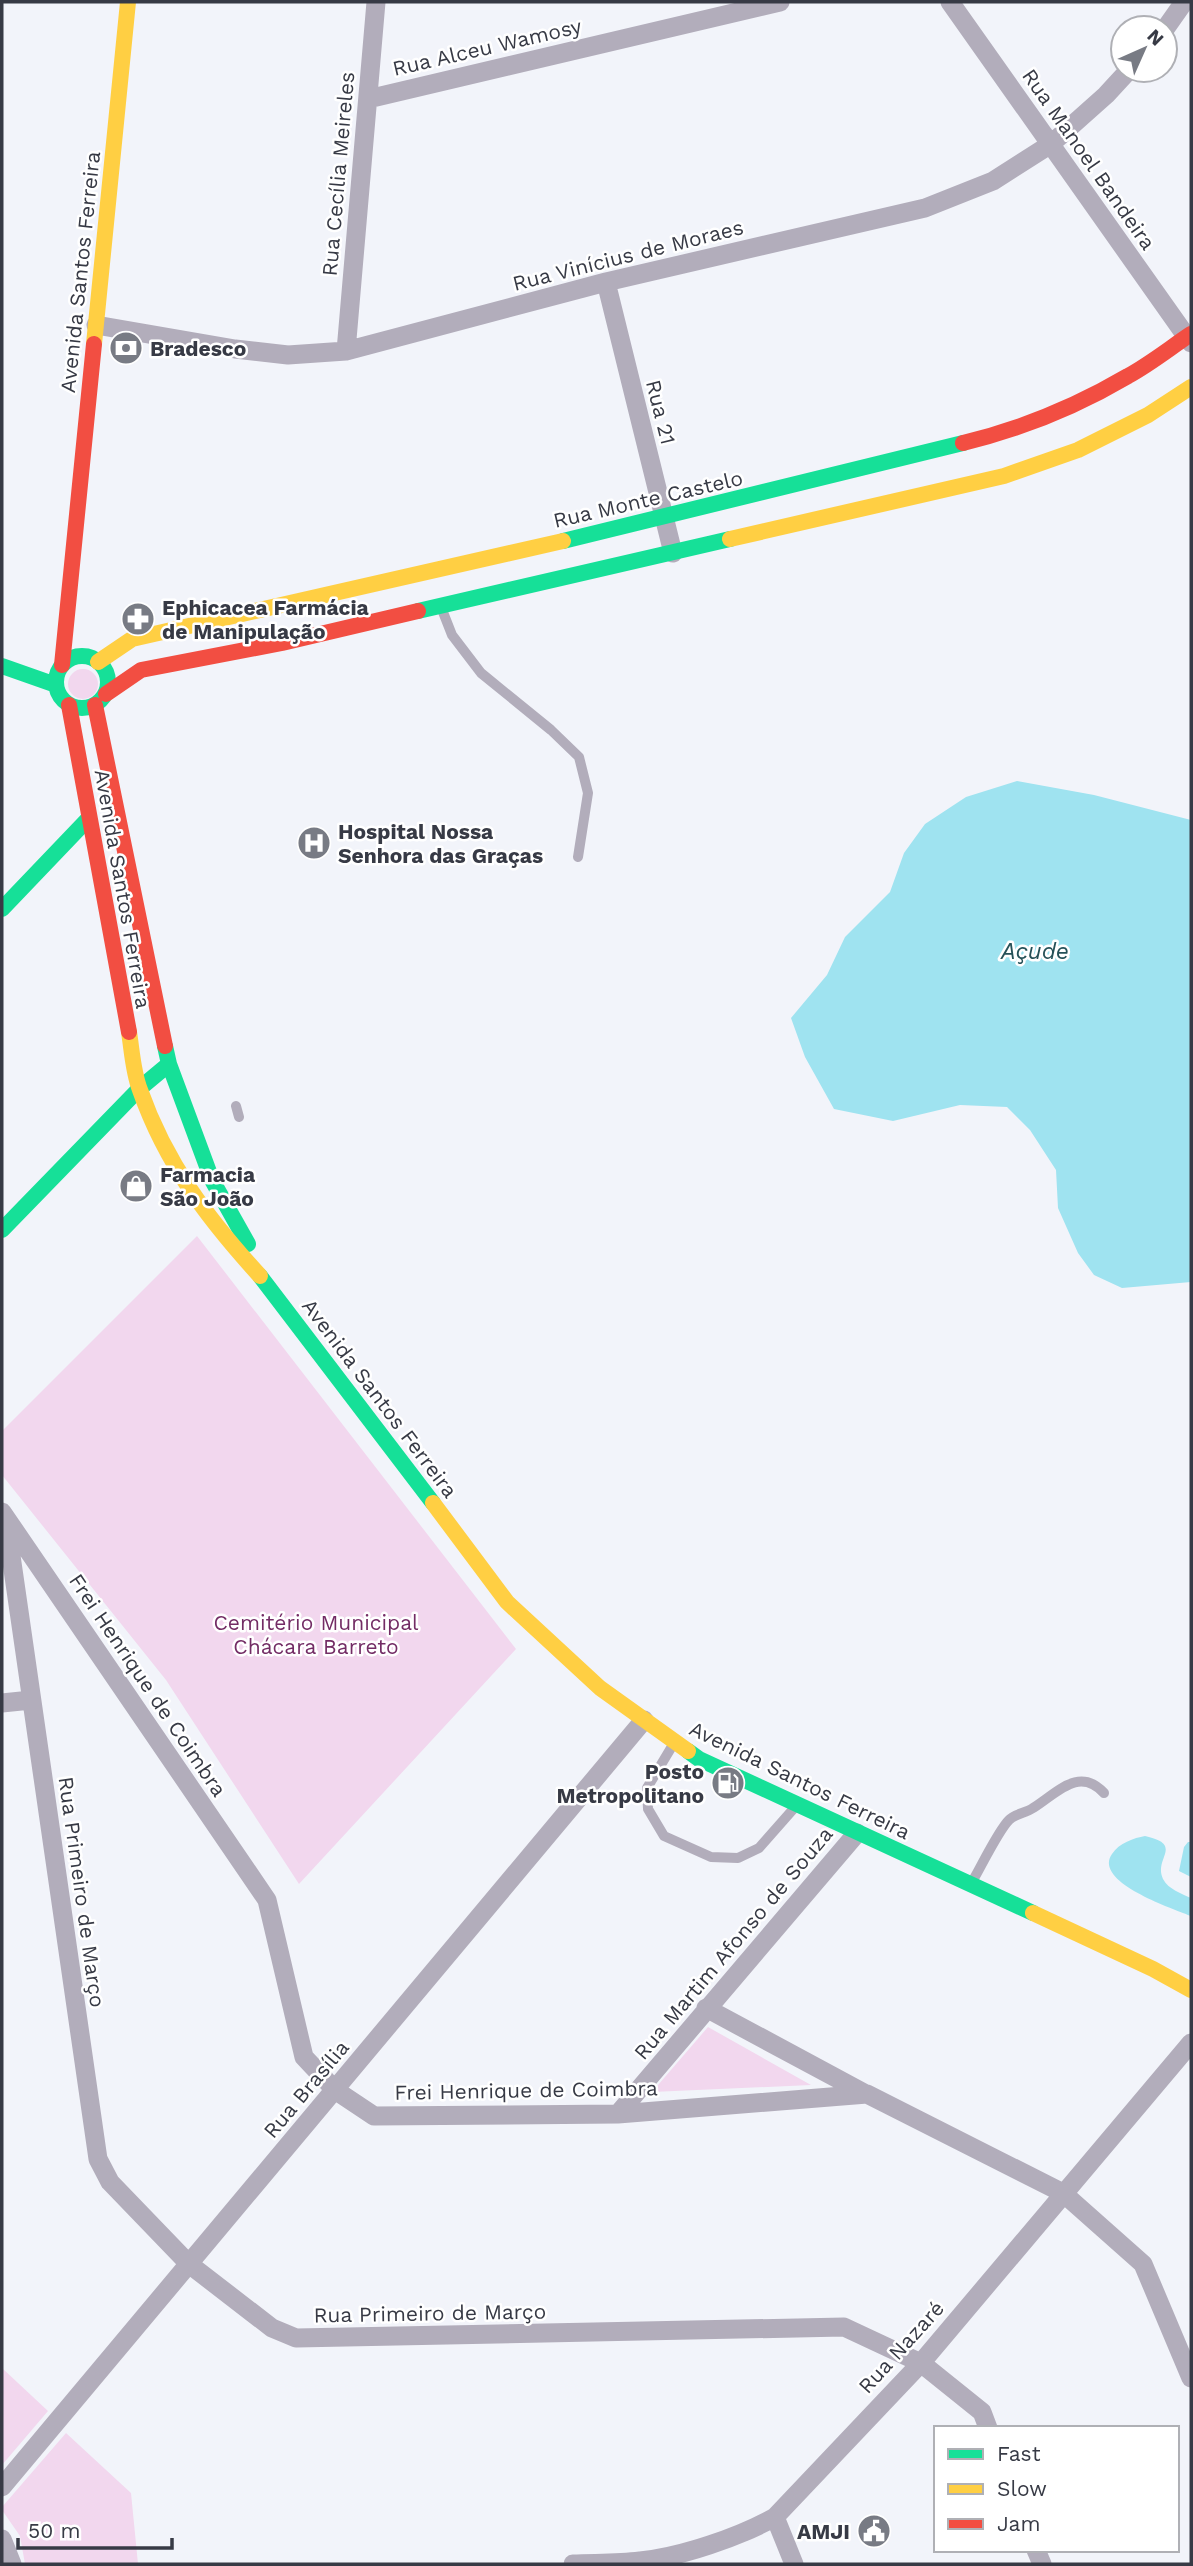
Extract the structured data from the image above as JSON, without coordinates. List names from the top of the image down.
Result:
{
  "streets": {
    "main road": ["Avenida Santos Ferreira", "Rua Monte Castelo"],
    "street": [
      "Rua Alceu Wamosy",
      "Rua Manoel Bandeira",
      "Rua Cecília Meireles",
      "Rua Vinícius de Moraes",
      "Rua 21",
      "Frei Henrique de Coimbra",
      "Rua Primeiro de Março",
      "Rua Martim Afonso de Souza",
      "Rua Brasília",
      "Rua Nazaré"
    ]
  },
  "crossings": [
    ["Rua Alceu Wamosy", "Rua Cecília Meireles"],
    ["Rua Manoel Bandeira", "Rua Vinícius de Moraes"],
    ["Rua Manoel Bandeira", "Rua Monte Castelo"],
    ["Rua Cecília Meireles", "Rua Vinícius de Moraes"],
    ["Rua Vinícius de Moraes", "Avenida Santos Ferreira"],
    ["Rua Vinícius de Moraes", "Rua 21"],
    ["Avenida Santos Ferreira", "Rua Monte Castelo"],
    ["Avenida Santos Ferreira", "Rua Martim Afonso de Souza"],
    ["Avenida Santos Ferreira", "Rua Brasília"],
    ["Rua 21", "Rua Monte Castelo"],
    ["Frei Henrique de Coimbra", "Rua Primeiro de Março"],
    ["Frei Henrique de Coimbra", "Rua Martim Afonso de Souza"],
    ["Frei Henrique de Coimbra", "Rua Brasília"],
    ["Rua Primeiro de Março", "Rua Brasília"],
    ["Rua Primeiro de Março", "Rua Nazaré"]
  ],
  "water": ["Açude"],
  "parks": ["Cemitério Municipal Chácara Barreto"],
  "places": {
    "bank": ["Bradesco"],
    "pharmacy": ["Ephicacea Farmácia de Manipulação"],
    "hospital": ["Hospital Nossa Senhora das Graças"],
    "shop": ["Farmacia São João"],
    "fuel station": ["Posto Metropolitano"],
    "public building": ["AMJI"]
  },
  "legend": ["Fast", "Slow", "Jam"],
  "scale_bar": "50 m",
  "north": "top right"
}
